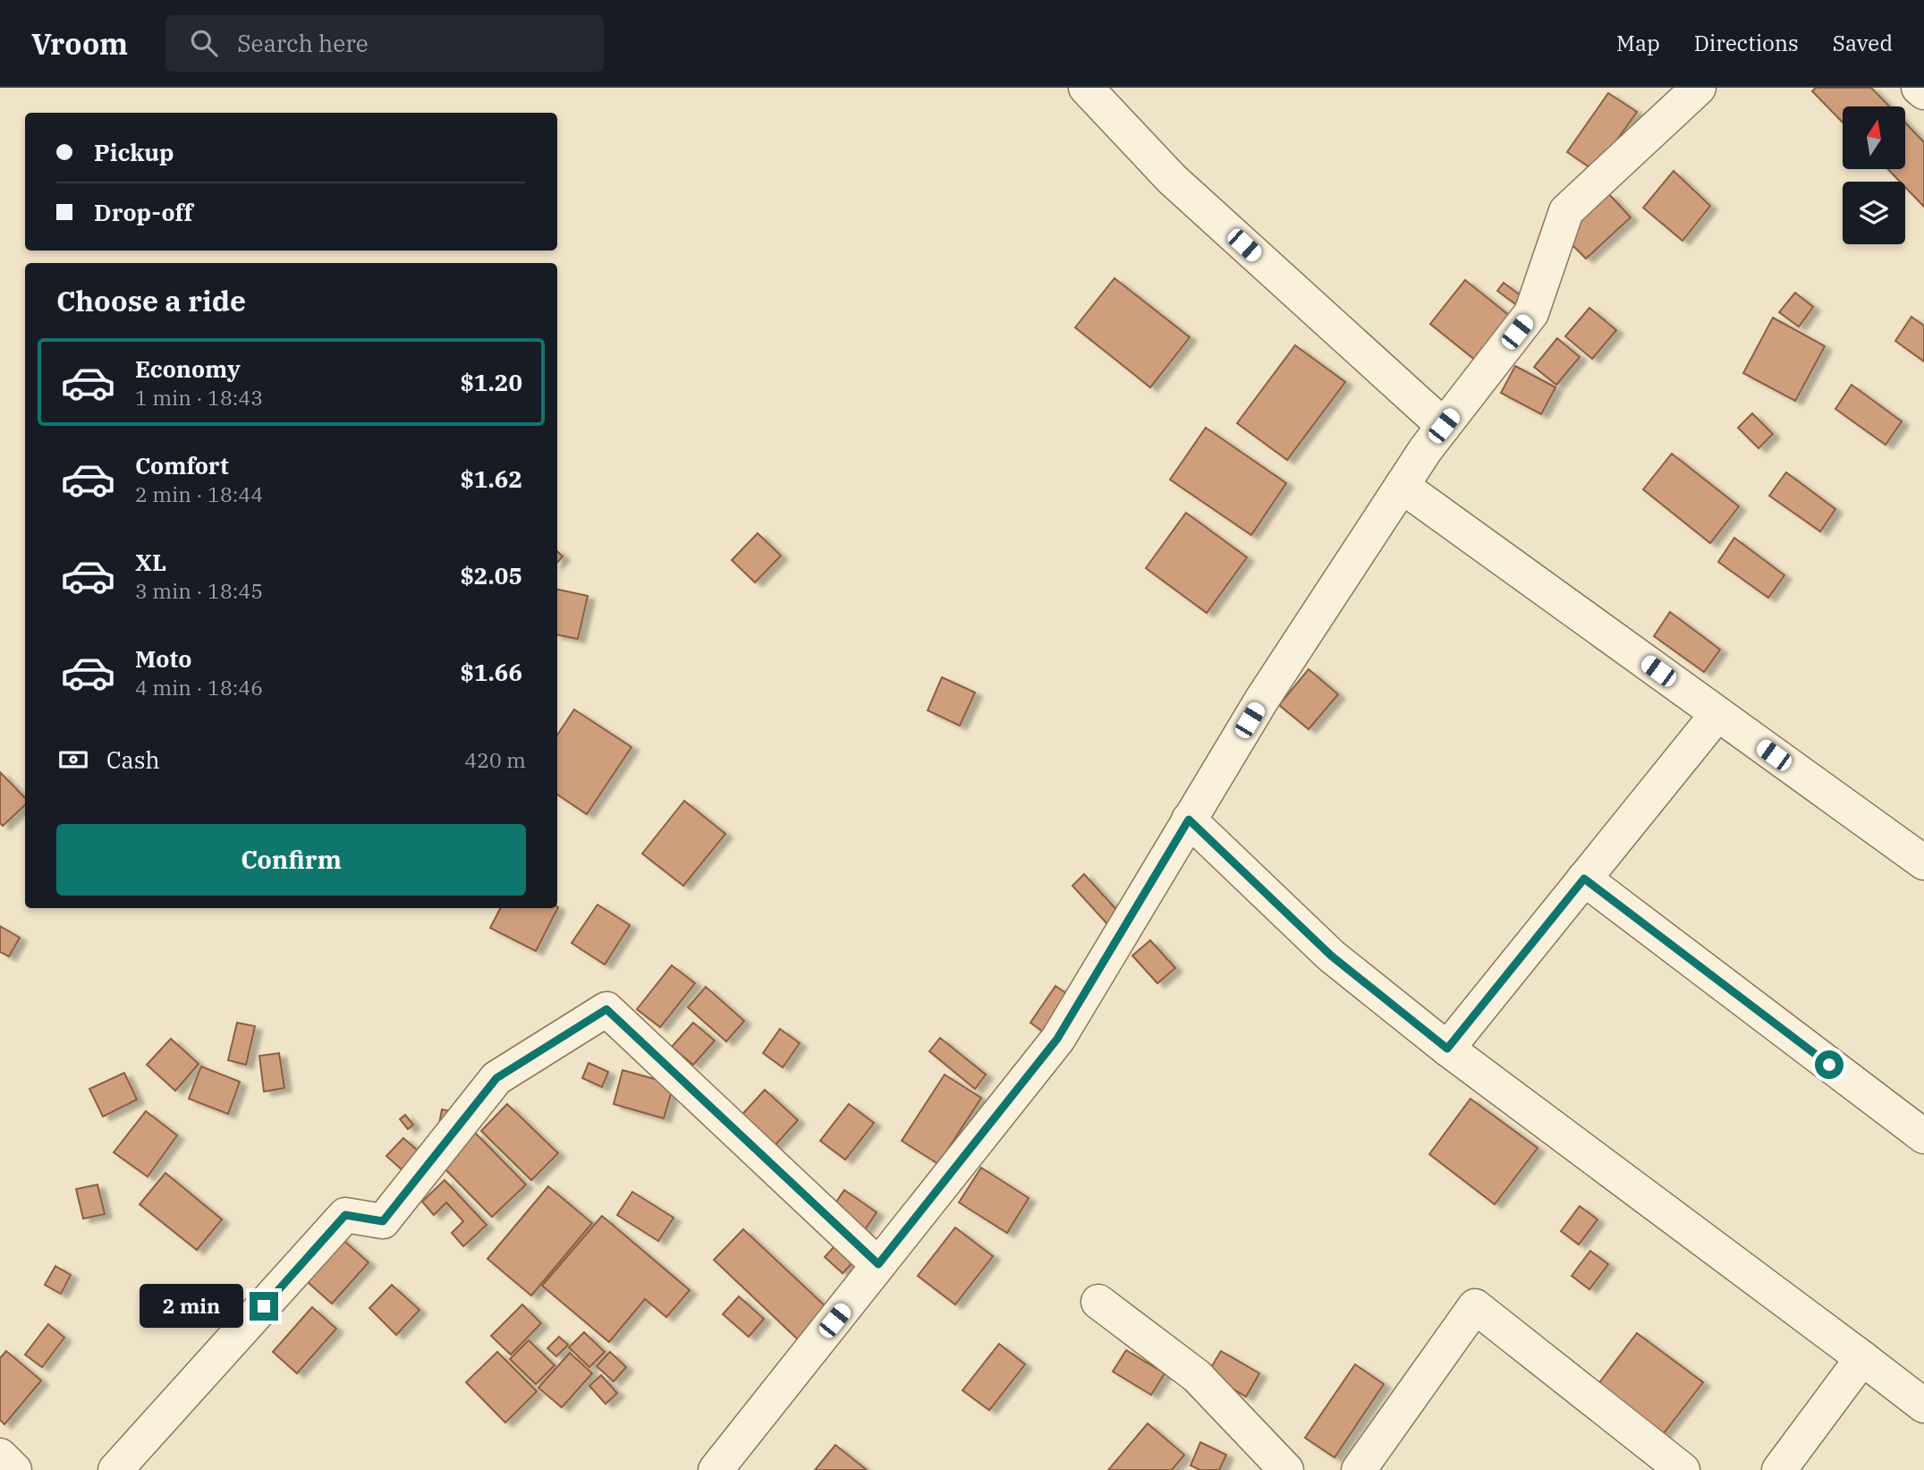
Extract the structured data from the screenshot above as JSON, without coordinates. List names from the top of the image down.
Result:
{
  "north": "top",
  "page": {
    "header": "Vroom",
    "search": "Search here",
    "nav": ["Map", "Directions", "Saved"],
    "banner": ["Pickup", "Drop-off"],
    "heading": "Choose a ride",
    "list": [
      {
        "name": "Economy",
        "note": "1 min · 18:43",
        "value": "$1.20"
      },
      {
        "name": "Comfort",
        "note": "2 min · 18:44",
        "value": "$1.62"
      },
      {
        "name": "XL",
        "note": "3 min · 18:45",
        "value": "$2.05"
      },
      {
        "name": "Moto",
        "note": "4 min · 18:46",
        "value": "$1.66"
      }
    ],
    "pay": ["Cash", "420 m"],
    "buttons": "Confirm",
    "bubble": "2 min"
  }
}
